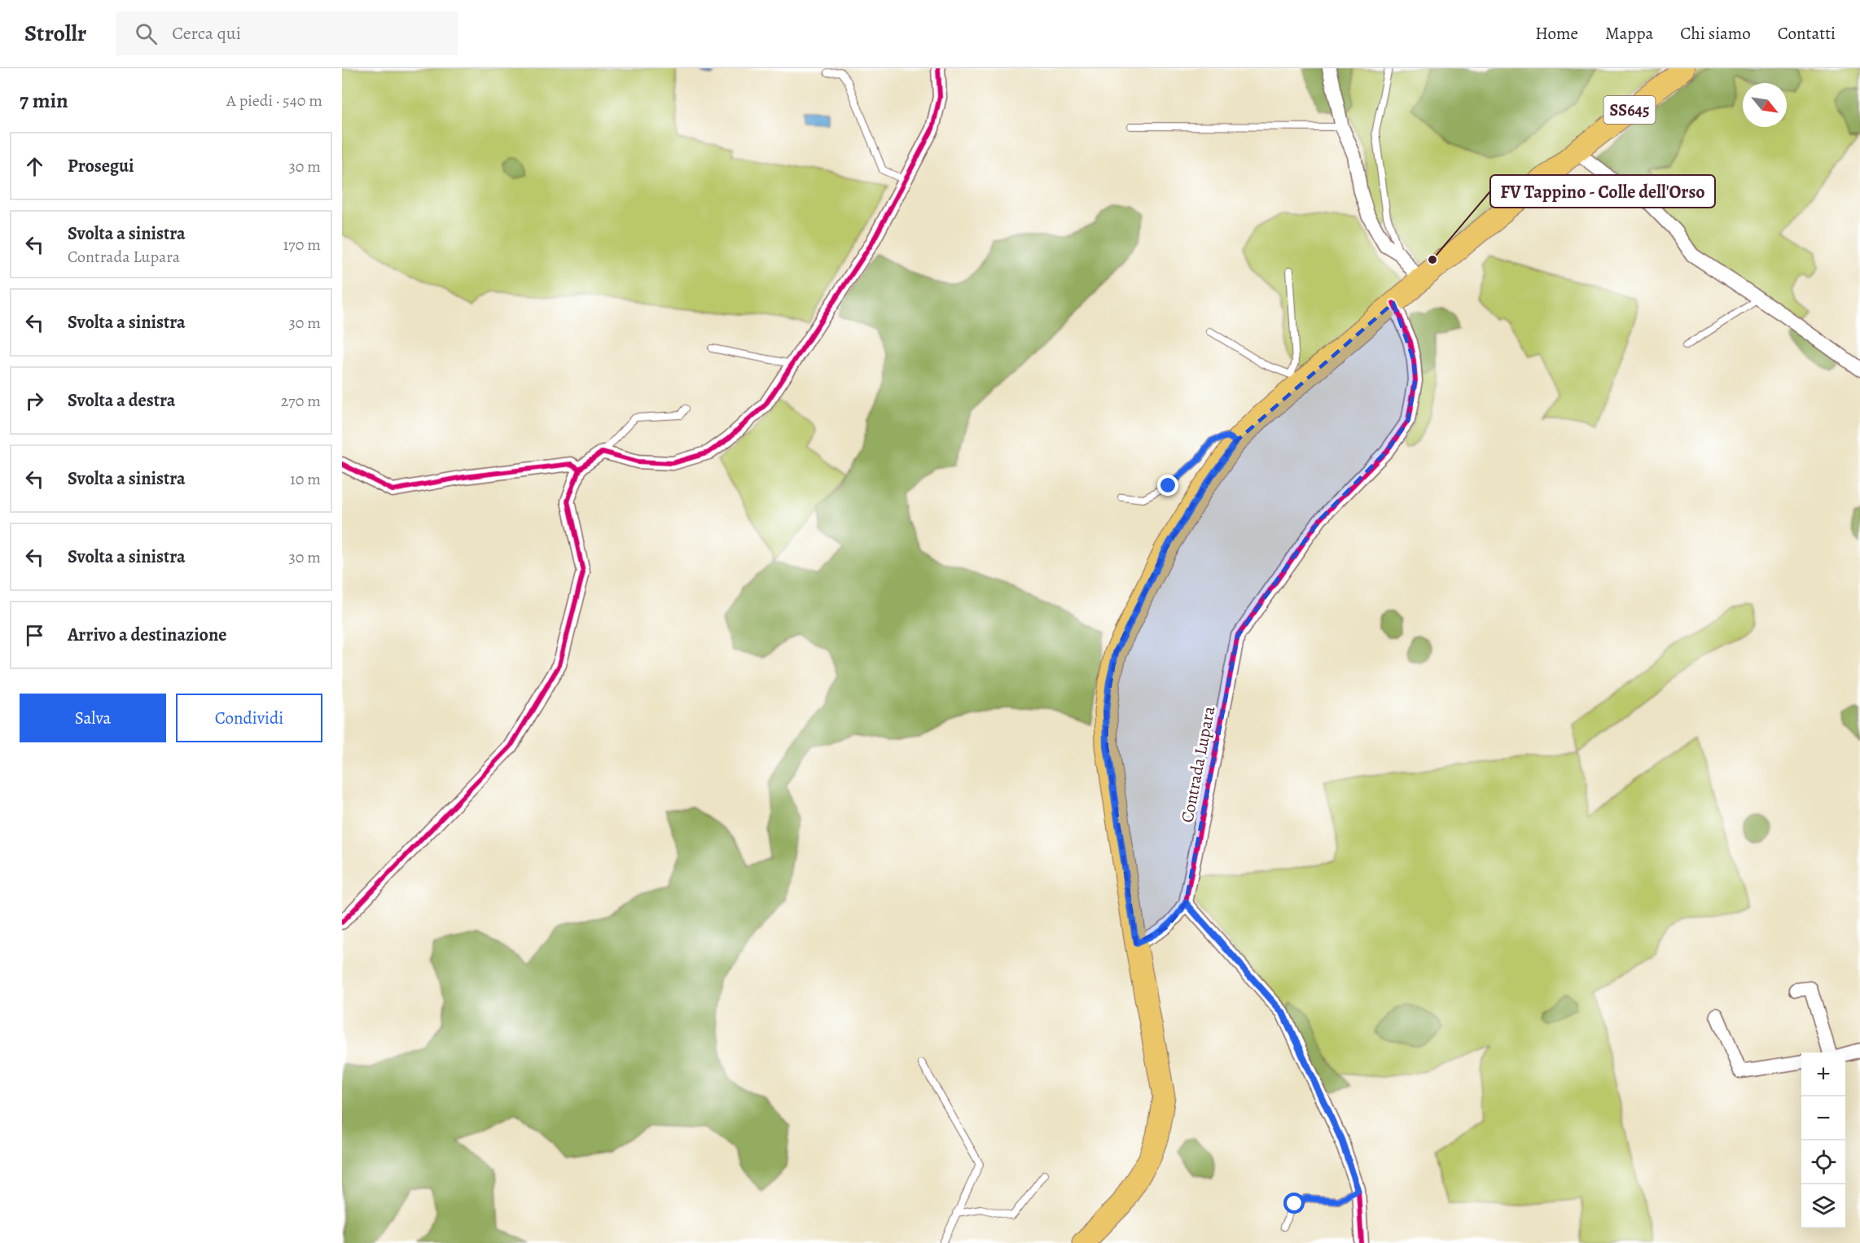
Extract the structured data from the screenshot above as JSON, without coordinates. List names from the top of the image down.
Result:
{
  "streets": {
    "main road": ["SS645"],
    "street": ["Contrada Lupara"]
  },
  "crossings": [
    ["SS645", "Contrada Lupara"]
  ],
  "places": ["FV Tappino - Colle dell'Orso"],
  "north": "bottom right",
  "page": {
    "header": "Strollr",
    "search": "Cerca qui",
    "nav": [
      "Home",
      "Mappa",
      "Chi siamo",
      "Contatti"
    ],
    "heading": ["7 min", "A piedi · 540 m"],
    "list": [
      ["Prosegui", "30 m"],
      ["Svolta a sinistra", "Contrada Lupara", "170 m"],
      ["Svolta a sinistra", "30 m"],
      ["Svolta a destra", "270 m"],
      ["Svolta a sinistra", "10 m"],
      ["Svolta a sinistra", "30 m"],
      "Arrivo a destinazione"
    ],
    "buttons": ["Salva", "Condividi"],
    "map_buttons": ["+", "−"]
  }
}
